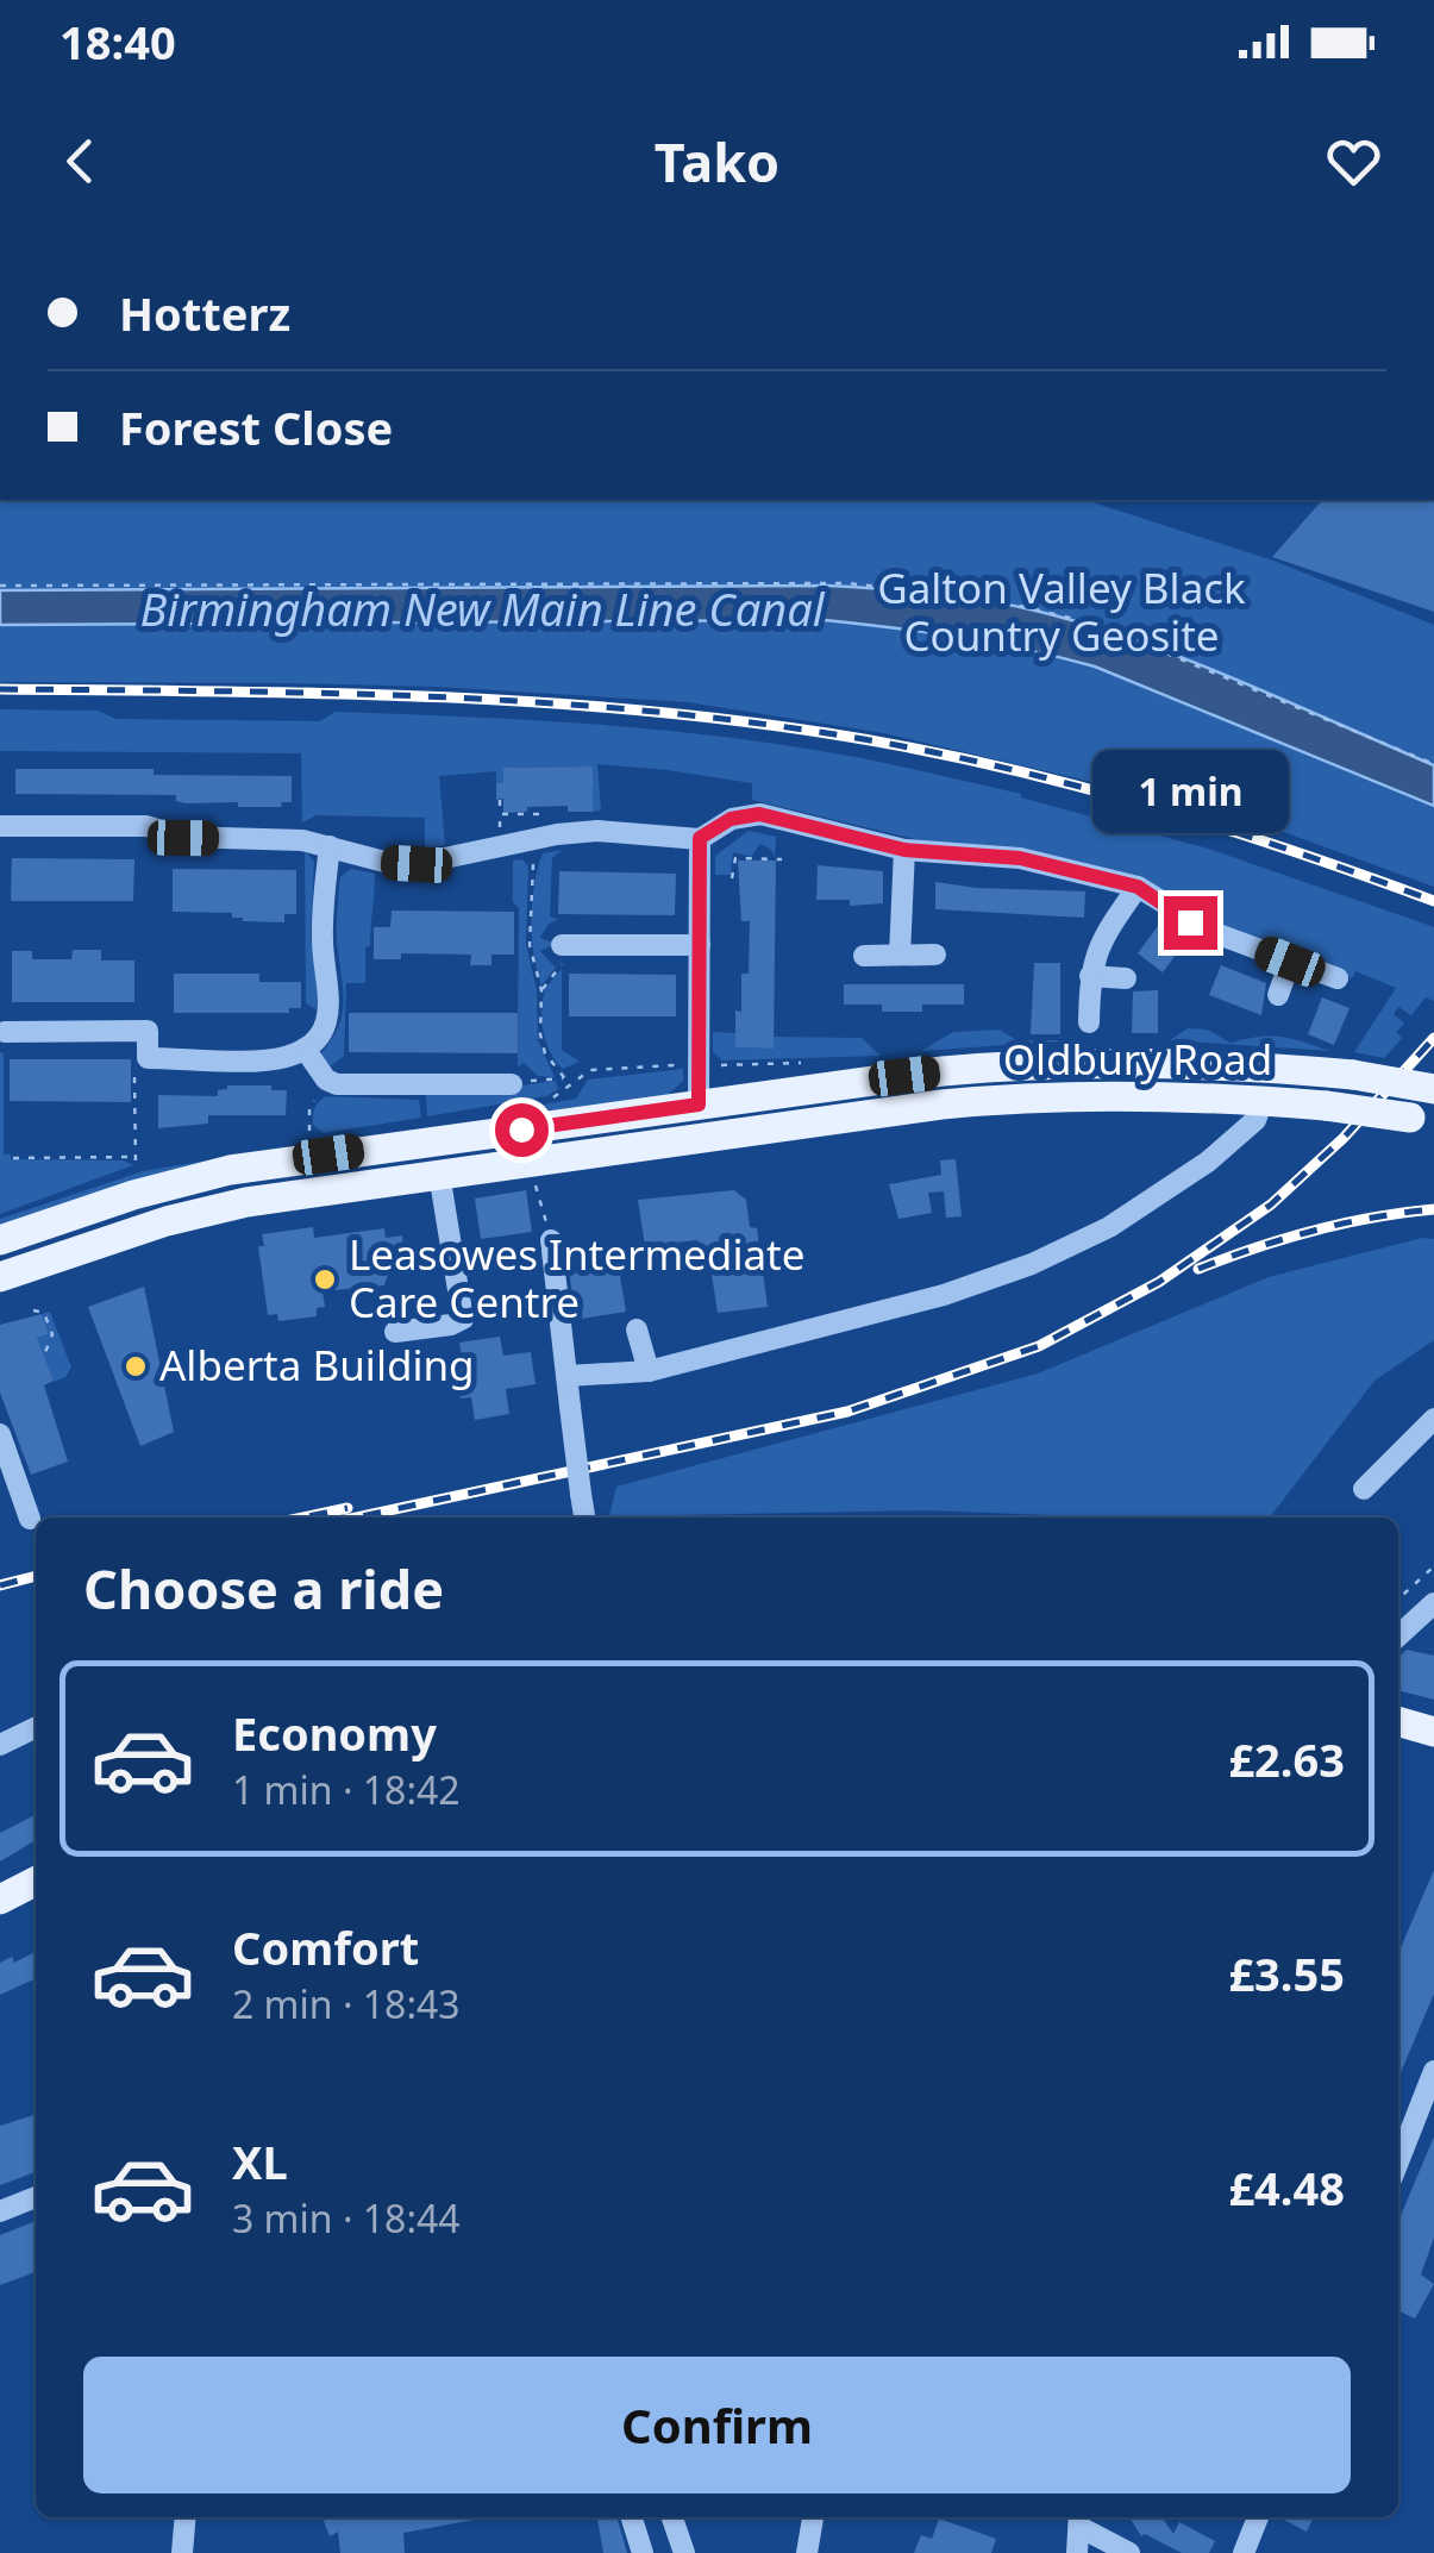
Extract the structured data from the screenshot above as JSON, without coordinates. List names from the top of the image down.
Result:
{
  "streets": {
    "main road": ["Oldbury Road"]
  },
  "water": ["Birmingham New Main Line Canal"],
  "parks": ["Galton Valley Black Country Geosite"],
  "places": ["Leasowes Intermediate Care Centre", "Alberta Building"],
  "page": {
    "status": "18:40",
    "header": "Tako",
    "banner": ["Hotterz", "Forest Close"],
    "bubble": "1 min",
    "heading": "Choose a ride",
    "list": [
      {
        "name": "Economy",
        "note": "1 min · 18:42",
        "value": "£2.63"
      },
      {
        "name": "Comfort",
        "note": "2 min · 18:43",
        "value": "£3.55"
      },
      {
        "name": "XL",
        "note": "3 min · 18:44",
        "value": "£4.48"
      }
    ],
    "buttons": "Confirm"
  }
}
